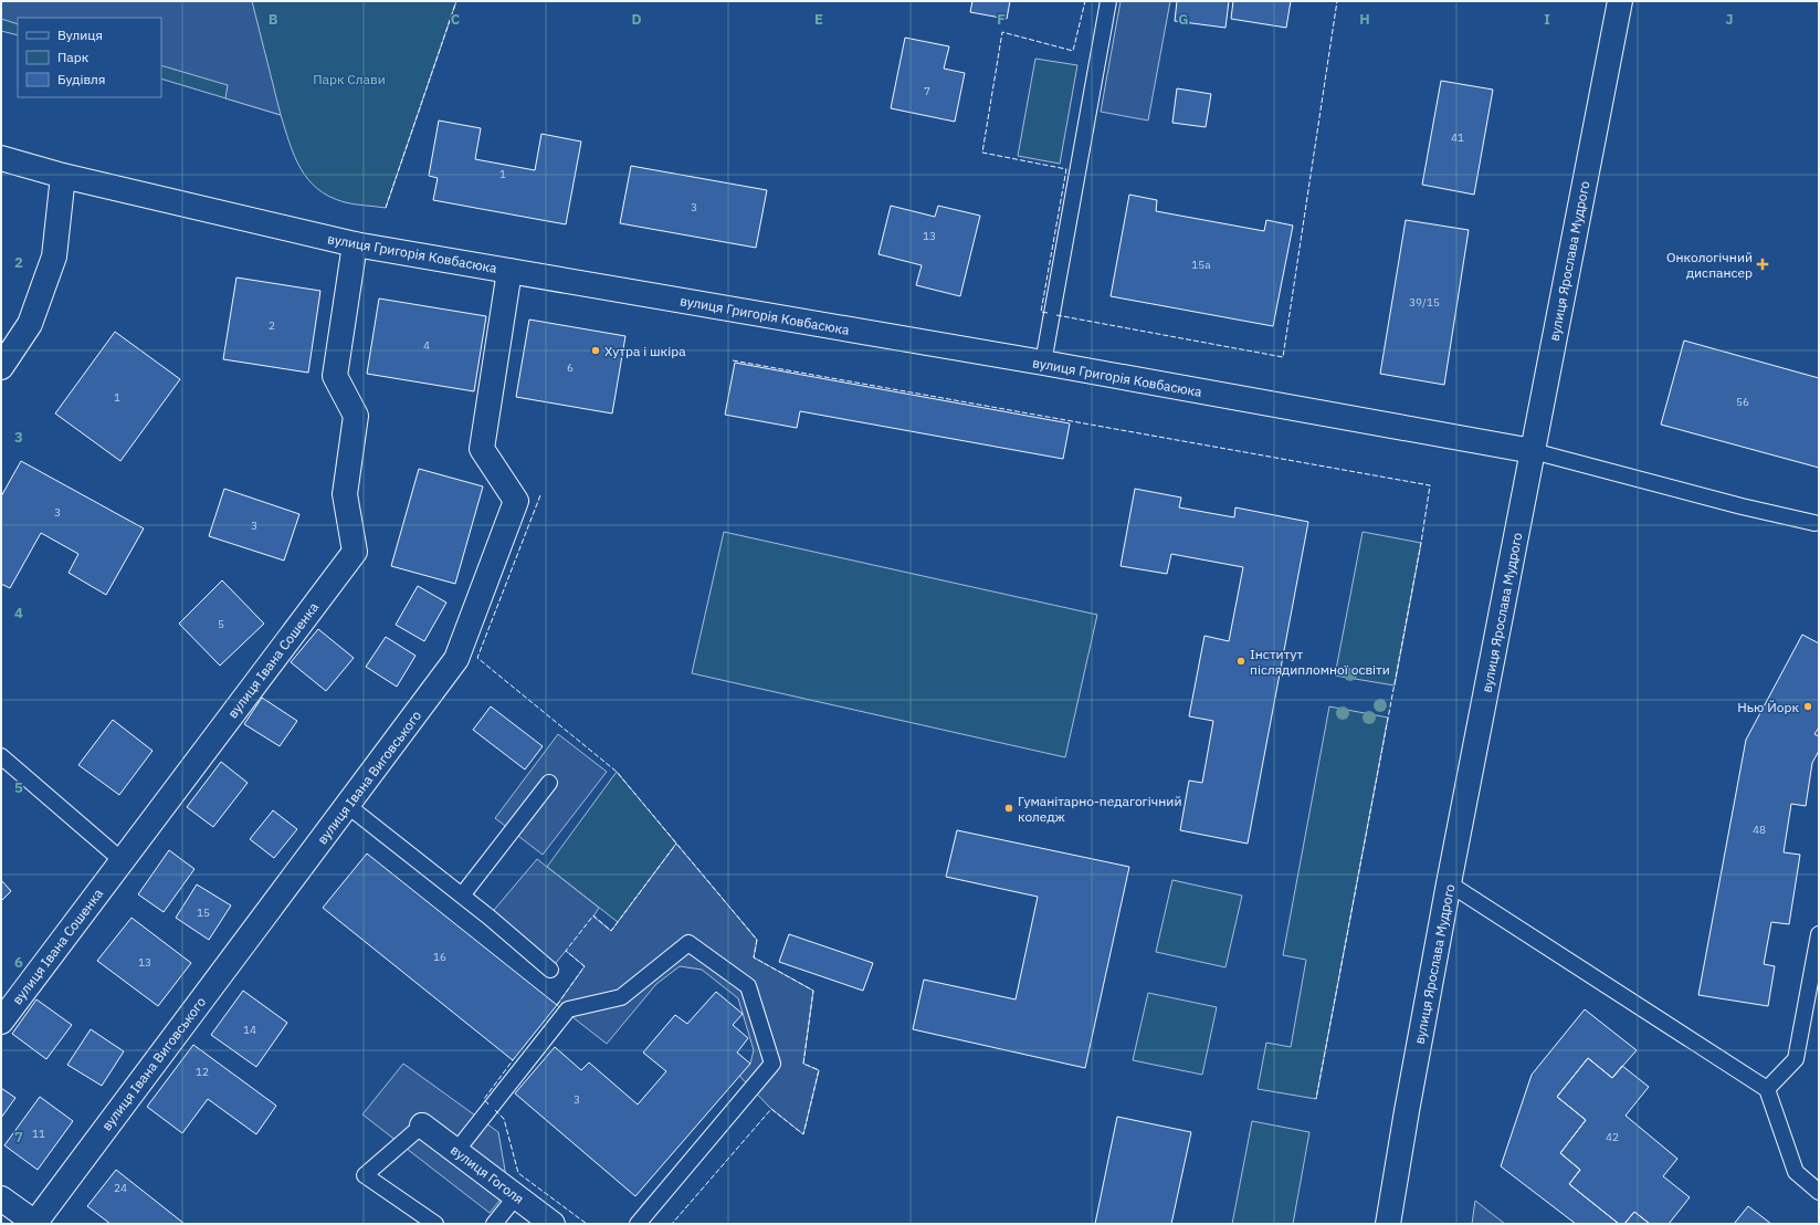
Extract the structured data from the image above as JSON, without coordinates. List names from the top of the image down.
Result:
{
  "streets": {
    "street": [
      "вулиця Григорія Ковбасюка",
      "вулиця Ярослава Мудрого",
      "вулиця Івана Сошенка",
      "вулиця Івана Виговського",
      "вулиця Гоголя"
    ]
  },
  "crossings": [
    ["вулиця Григорія Ковбасюка", "вулиця Ярослава Мудрого"],
    ["вулиця Григорія Ковбасюка", "вулиця Івана Сошенка"],
    ["вулиця Григорія Ковбасюка", "вулиця Івана Виговського"]
  ],
  "parks": ["Парк Слави"],
  "places": {
    "health": ["Онкологічний диспансер"],
    "other": [
      "Хутра і шкіра",
      "Інститут післядипломної освіти",
      "Нью Йорк",
      "Гуманітарно-педагогічний коледж"
    ]
  },
  "house_numbers": [
    "7",
    "41",
    "1",
    "3",
    "13",
    "15а",
    "39/15",
    "2",
    "4",
    "6",
    "1",
    "56",
    "3",
    "3",
    "5",
    "48",
    "15",
    "16",
    "13",
    "14",
    "12",
    "3",
    "11",
    "42",
    "24"
  ],
  "legend": ["Вулиця", "Парк", "Будівля"],
  "grid": {
    "columns": [
      "B",
      "C",
      "D",
      "E",
      "F",
      "G",
      "H",
      "I",
      "J"
    ],
    "rows": [
      "2",
      "3",
      "4",
      "5",
      "6",
      "7"
    ]
  }
}
